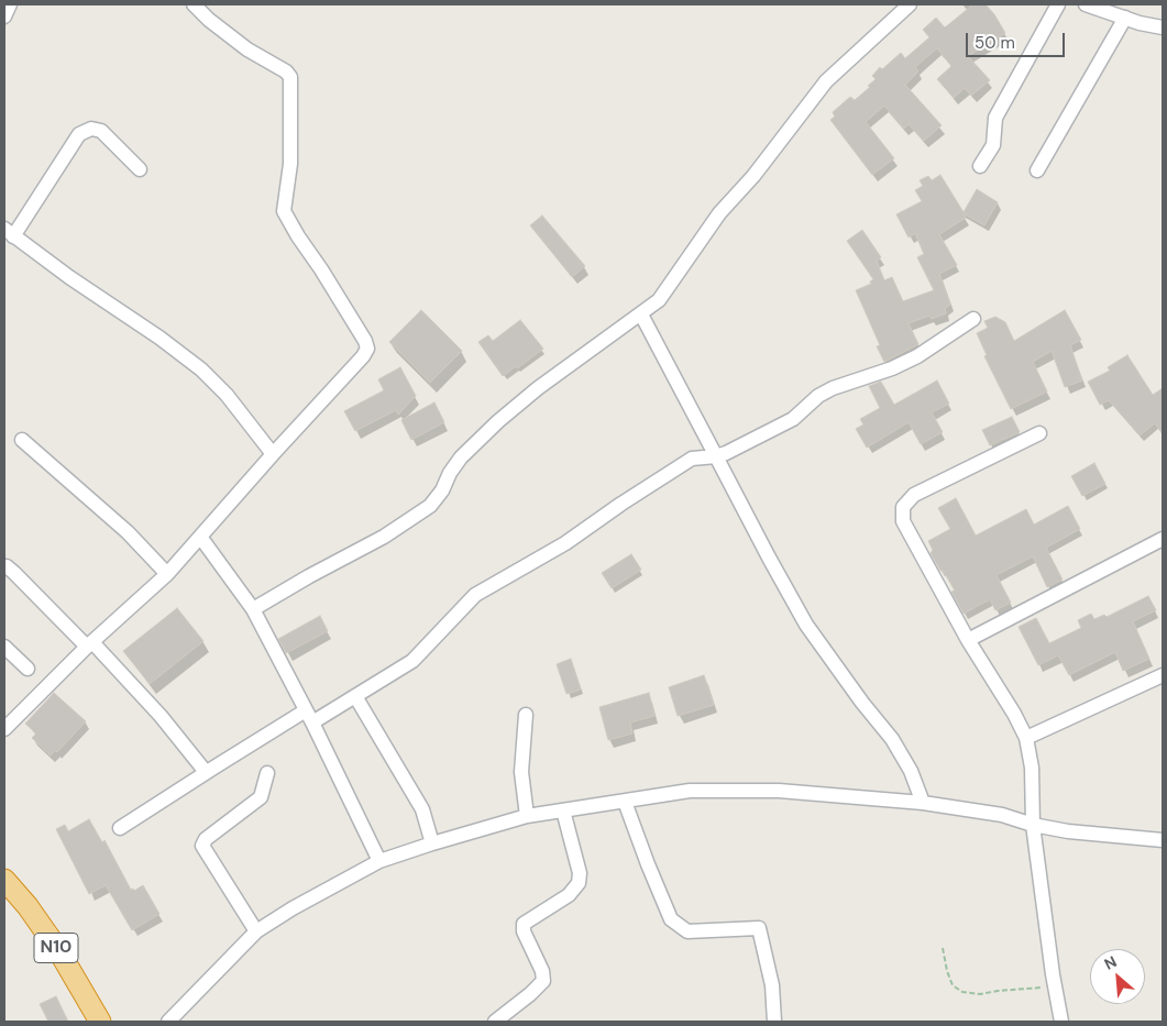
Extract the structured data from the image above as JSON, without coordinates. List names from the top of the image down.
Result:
{
  "streets": {
    "highway": ["N10"]
  },
  "scale_bar": "50 m",
  "north": "top left"
}
